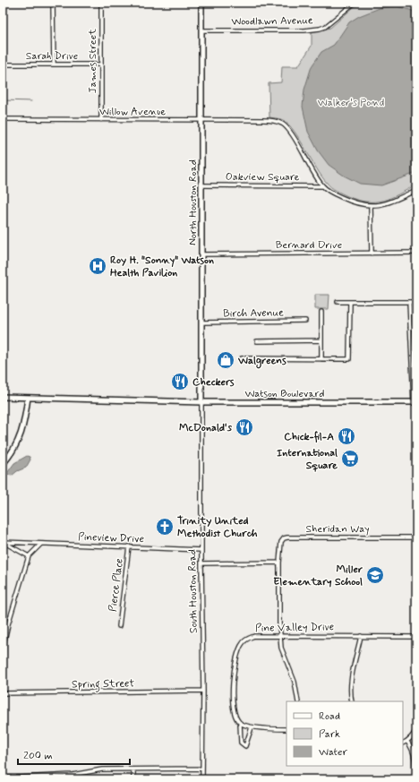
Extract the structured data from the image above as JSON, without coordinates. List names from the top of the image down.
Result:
{
  "streets": {
    "street": [
      "Woodlawn Avenue",
      "Sarah Drive",
      "James Street",
      "Willow Avenue",
      "Oakview Square",
      "North Houston Road",
      "Bernard Drive",
      "Birch Avenue",
      "Watson Boulevard",
      "Sheridan Way",
      "Pineview Drive",
      "Pierce Place",
      "South Houston Road",
      "Pine Valley Drive",
      "Spring Street"
    ]
  },
  "crossings": [
    ["Woodlawn Avenue", "North Houston Road"],
    ["Sarah Drive", "James Street"],
    ["James Street", "Willow Avenue"],
    ["Willow Avenue", "Oakview Square"],
    ["Willow Avenue", "North Houston Road"],
    ["Oakview Square", "North Houston Road"],
    ["North Houston Road", "Bernard Drive"],
    ["North Houston Road", "Birch Avenue"],
    ["North Houston Road", "Watson Boulevard"],
    ["North Houston Road", "South Houston Road"],
    ["Watson Boulevard", "South Houston Road"],
    ["Sheridan Way", "Pine Valley Drive"],
    ["Pineview Drive", "Pierce Place"],
    ["Pineview Drive", "South Houston Road"],
    ["South Houston Road", "Spring Street"]
  ],
  "parks": ["Walker's Pond"],
  "places": {
    "hospital": ["Roy H. \"Sonny\" Watson Health Pavilion"],
    "shop": ["Walgreens"],
    "restaurant": ["Checkers", "McDonald's", "Chick-fil-A"],
    "supermarket": ["International Square"],
    "church": ["Trinity United Methodist Church"],
    "school or university": ["Miller Elementary School"]
  },
  "legend": ["Road", "Park", "Water"],
  "scale_bar": "200 m"
}
